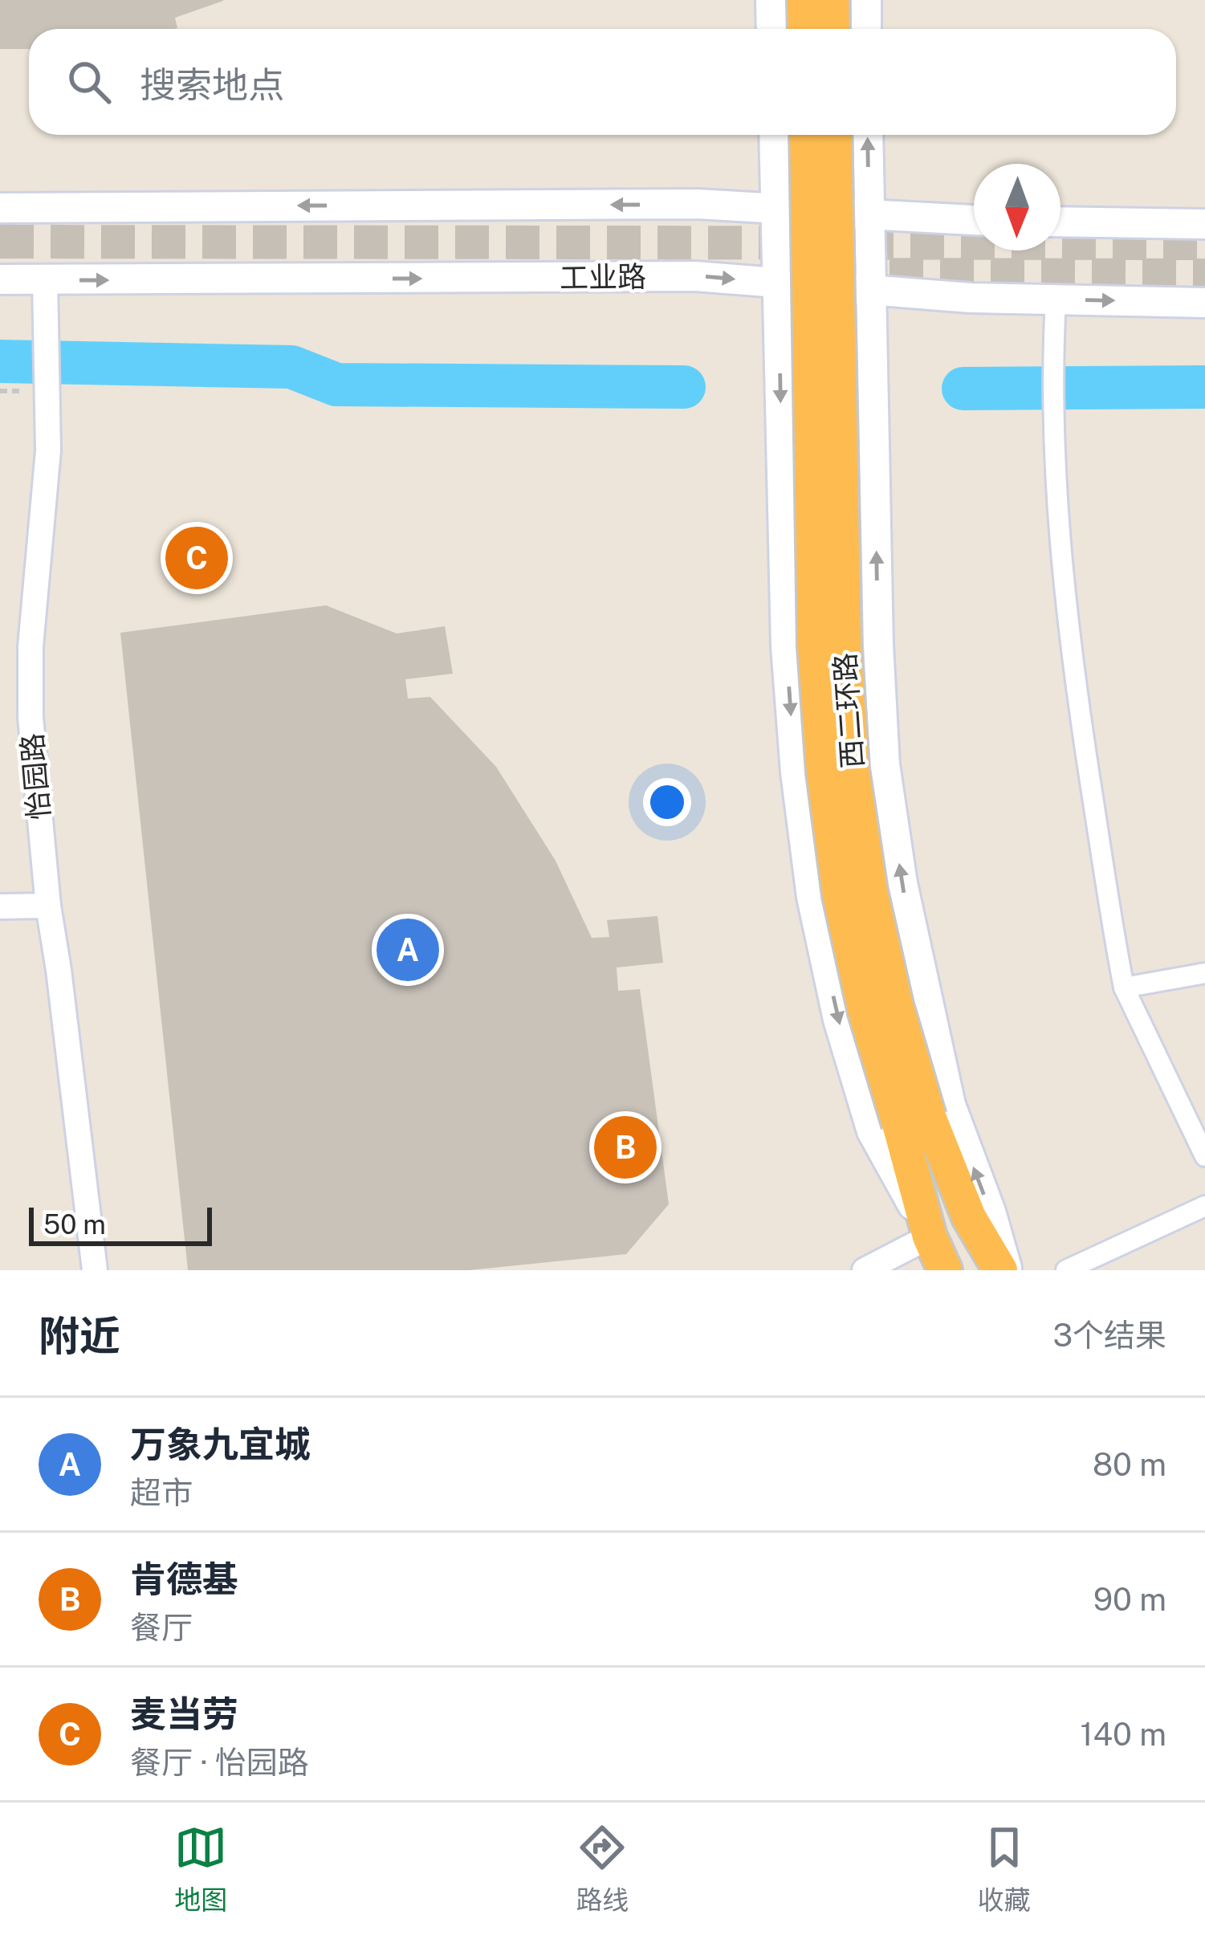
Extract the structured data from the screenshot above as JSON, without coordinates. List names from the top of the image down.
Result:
{
  "streets": {
    "highway": ["西二环路"],
    "main road": ["工业路"],
    "street": ["怡园路"]
  },
  "crossings": [
    ["工业路", "怡园路"]
  ],
  "scale_bar": "50 m",
  "north": "bottom",
  "page": {
    "search": "搜索地点",
    "pins": ["C", "A", "B"],
    "scale": "50 m",
    "heading": ["附近", "3个结果"],
    "list": [
      {
        "mark": "A",
        "name": "万象九宜城",
        "note": "超市",
        "value": "80 m"
      },
      {
        "mark": "B",
        "name": "肯德基",
        "note": "餐厅",
        "value": "90 m"
      },
      {
        "mark": "C",
        "name": "麦当劳",
        "note": "餐厅 · 怡园路",
        "value": "140 m"
      }
    ],
    "nav": ["地图", "路线", "收藏"]
  }
}
